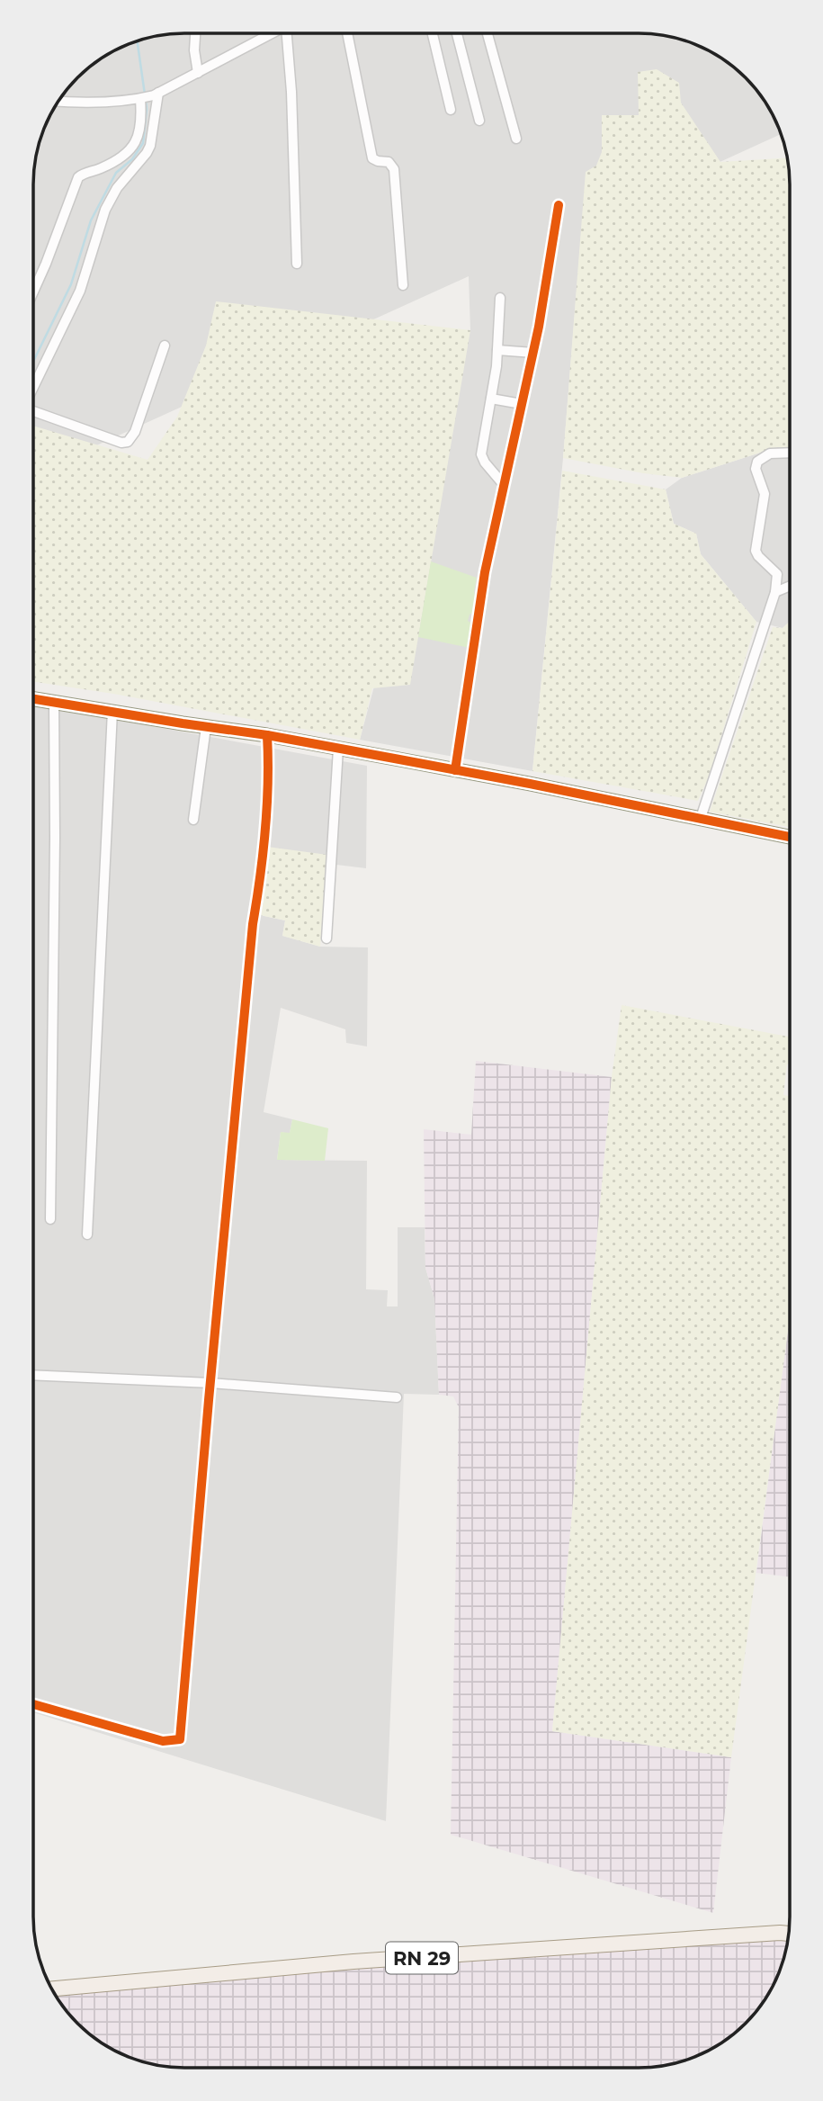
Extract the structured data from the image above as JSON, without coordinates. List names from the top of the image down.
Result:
{
  "streets": {
    "main road": ["RN 29"]
  }
}
